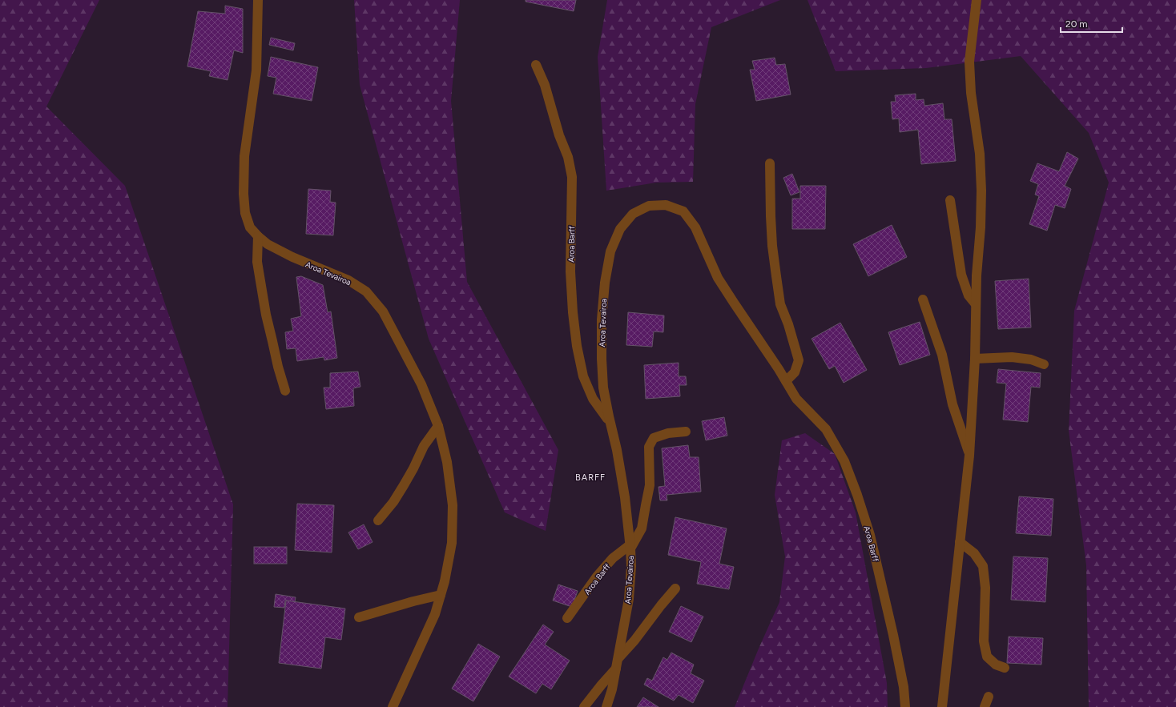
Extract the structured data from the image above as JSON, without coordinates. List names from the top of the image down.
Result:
{
  "streets": {
    "street": ["Aroa Barff", "Aroa Tevairoa"]
  },
  "crossings": [
    ["Aroa Barff", "Aroa Tevairoa"]
  ],
  "districts": ["BARFF"],
  "scale_bar": "20 m"
}
